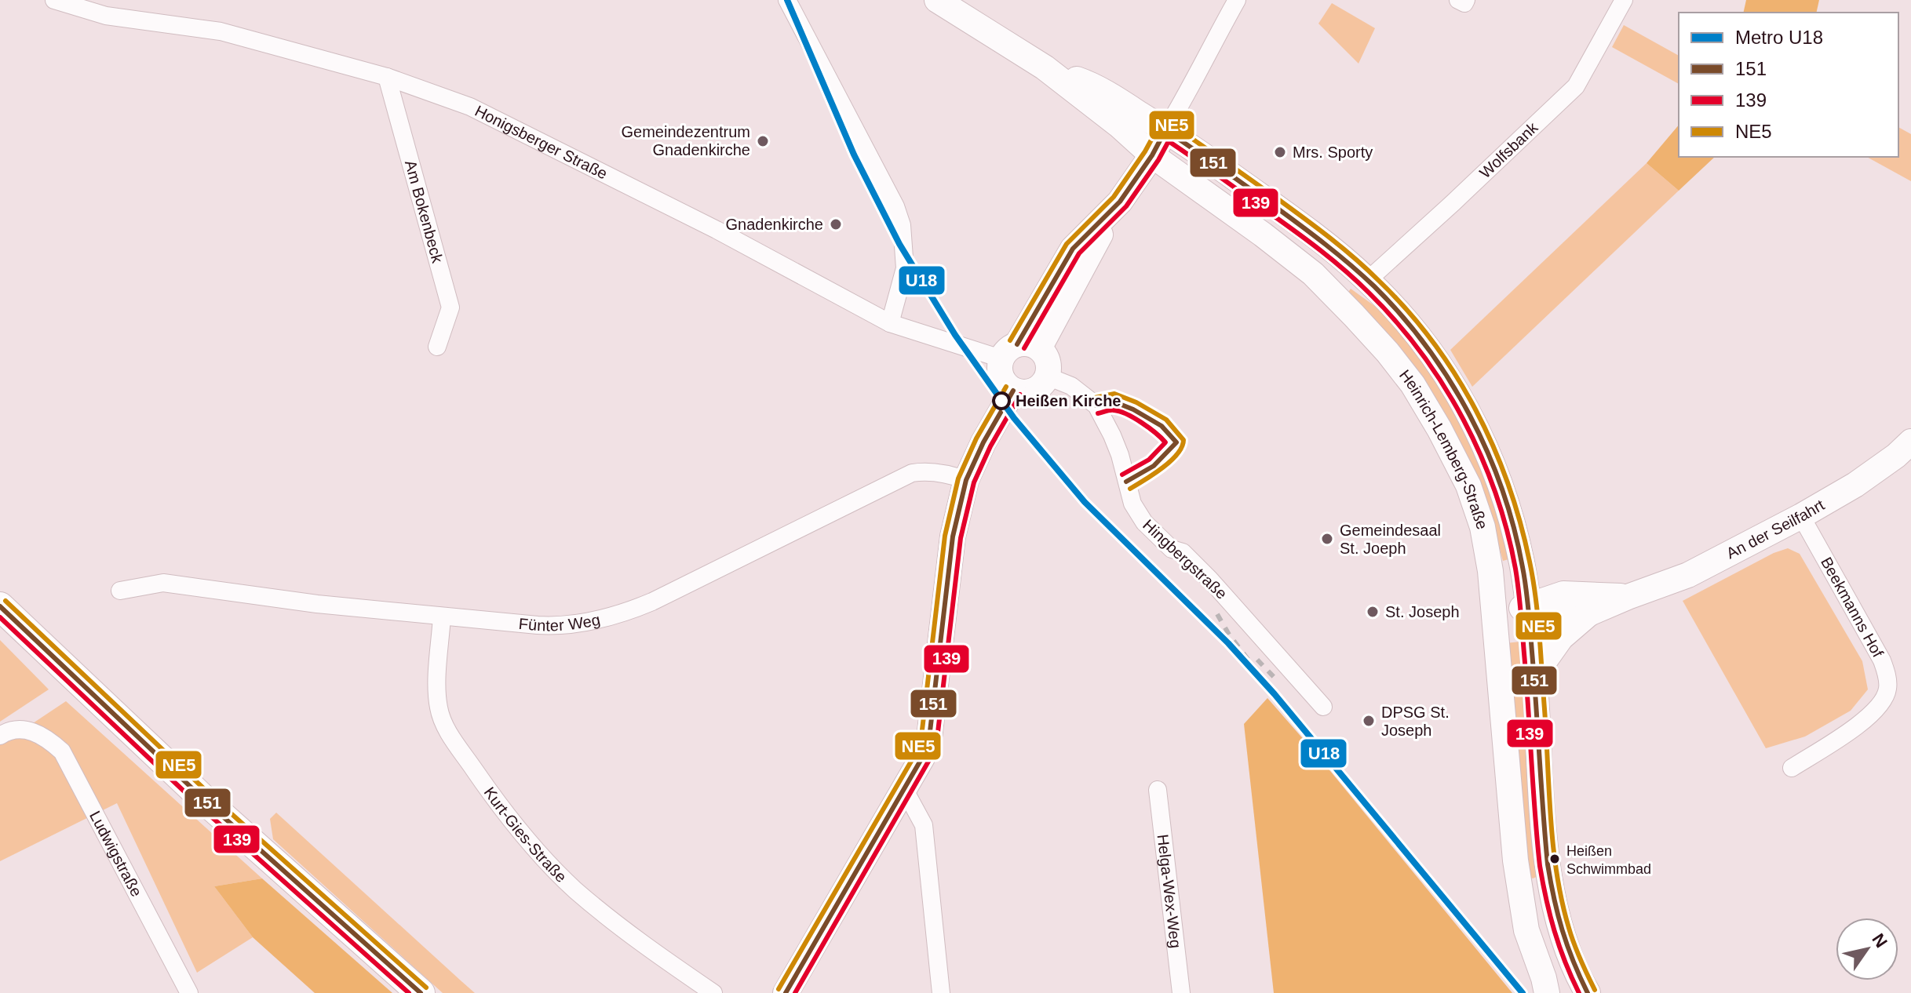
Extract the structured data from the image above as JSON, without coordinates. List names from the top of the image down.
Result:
{
  "streets": {
    "street": [
      "Honigsberger Straße",
      "Wolfsbank",
      "Am Bokenbeck",
      "Heinrich-Lemberg-Straße",
      "An der Seilfahrt",
      "Hingbergstraße",
      "Beekmanns Hof",
      "Fünter Weg",
      "Kurt-Gies-Straße",
      "Ludwigstraße",
      "Helga-Wex-Weg"
    ]
  },
  "crossings": [
    ["Honigsberger Straße", "Am Bokenbeck"],
    ["Honigsberger Straße", "Hingbergstraße"],
    ["Wolfsbank", "Heinrich-Lemberg-Straße"],
    ["Heinrich-Lemberg-Straße", "An der Seilfahrt"],
    ["An der Seilfahrt", "Beekmanns Hof"],
    ["Fünter Weg", "Kurt-Gies-Straße"]
  ],
  "places": [
    "Gemeindezentrum Gnadenkirche",
    "Mrs. Sporty",
    "Gnadenkirche",
    "Heißen Kirche",
    "Gemeindesaal St. Joeph",
    "St. Joseph",
    "DPSG St. Joseph",
    "Heißen Schwimmbad"
  ],
  "lines": [
    "metro line U18",
    "transit line NE5",
    "transit line 151",
    "transit line 139"
  ],
  "legend": [
    "Metro U18",
    "151",
    "139",
    "NE5"
  ],
  "north": "top right"
}
